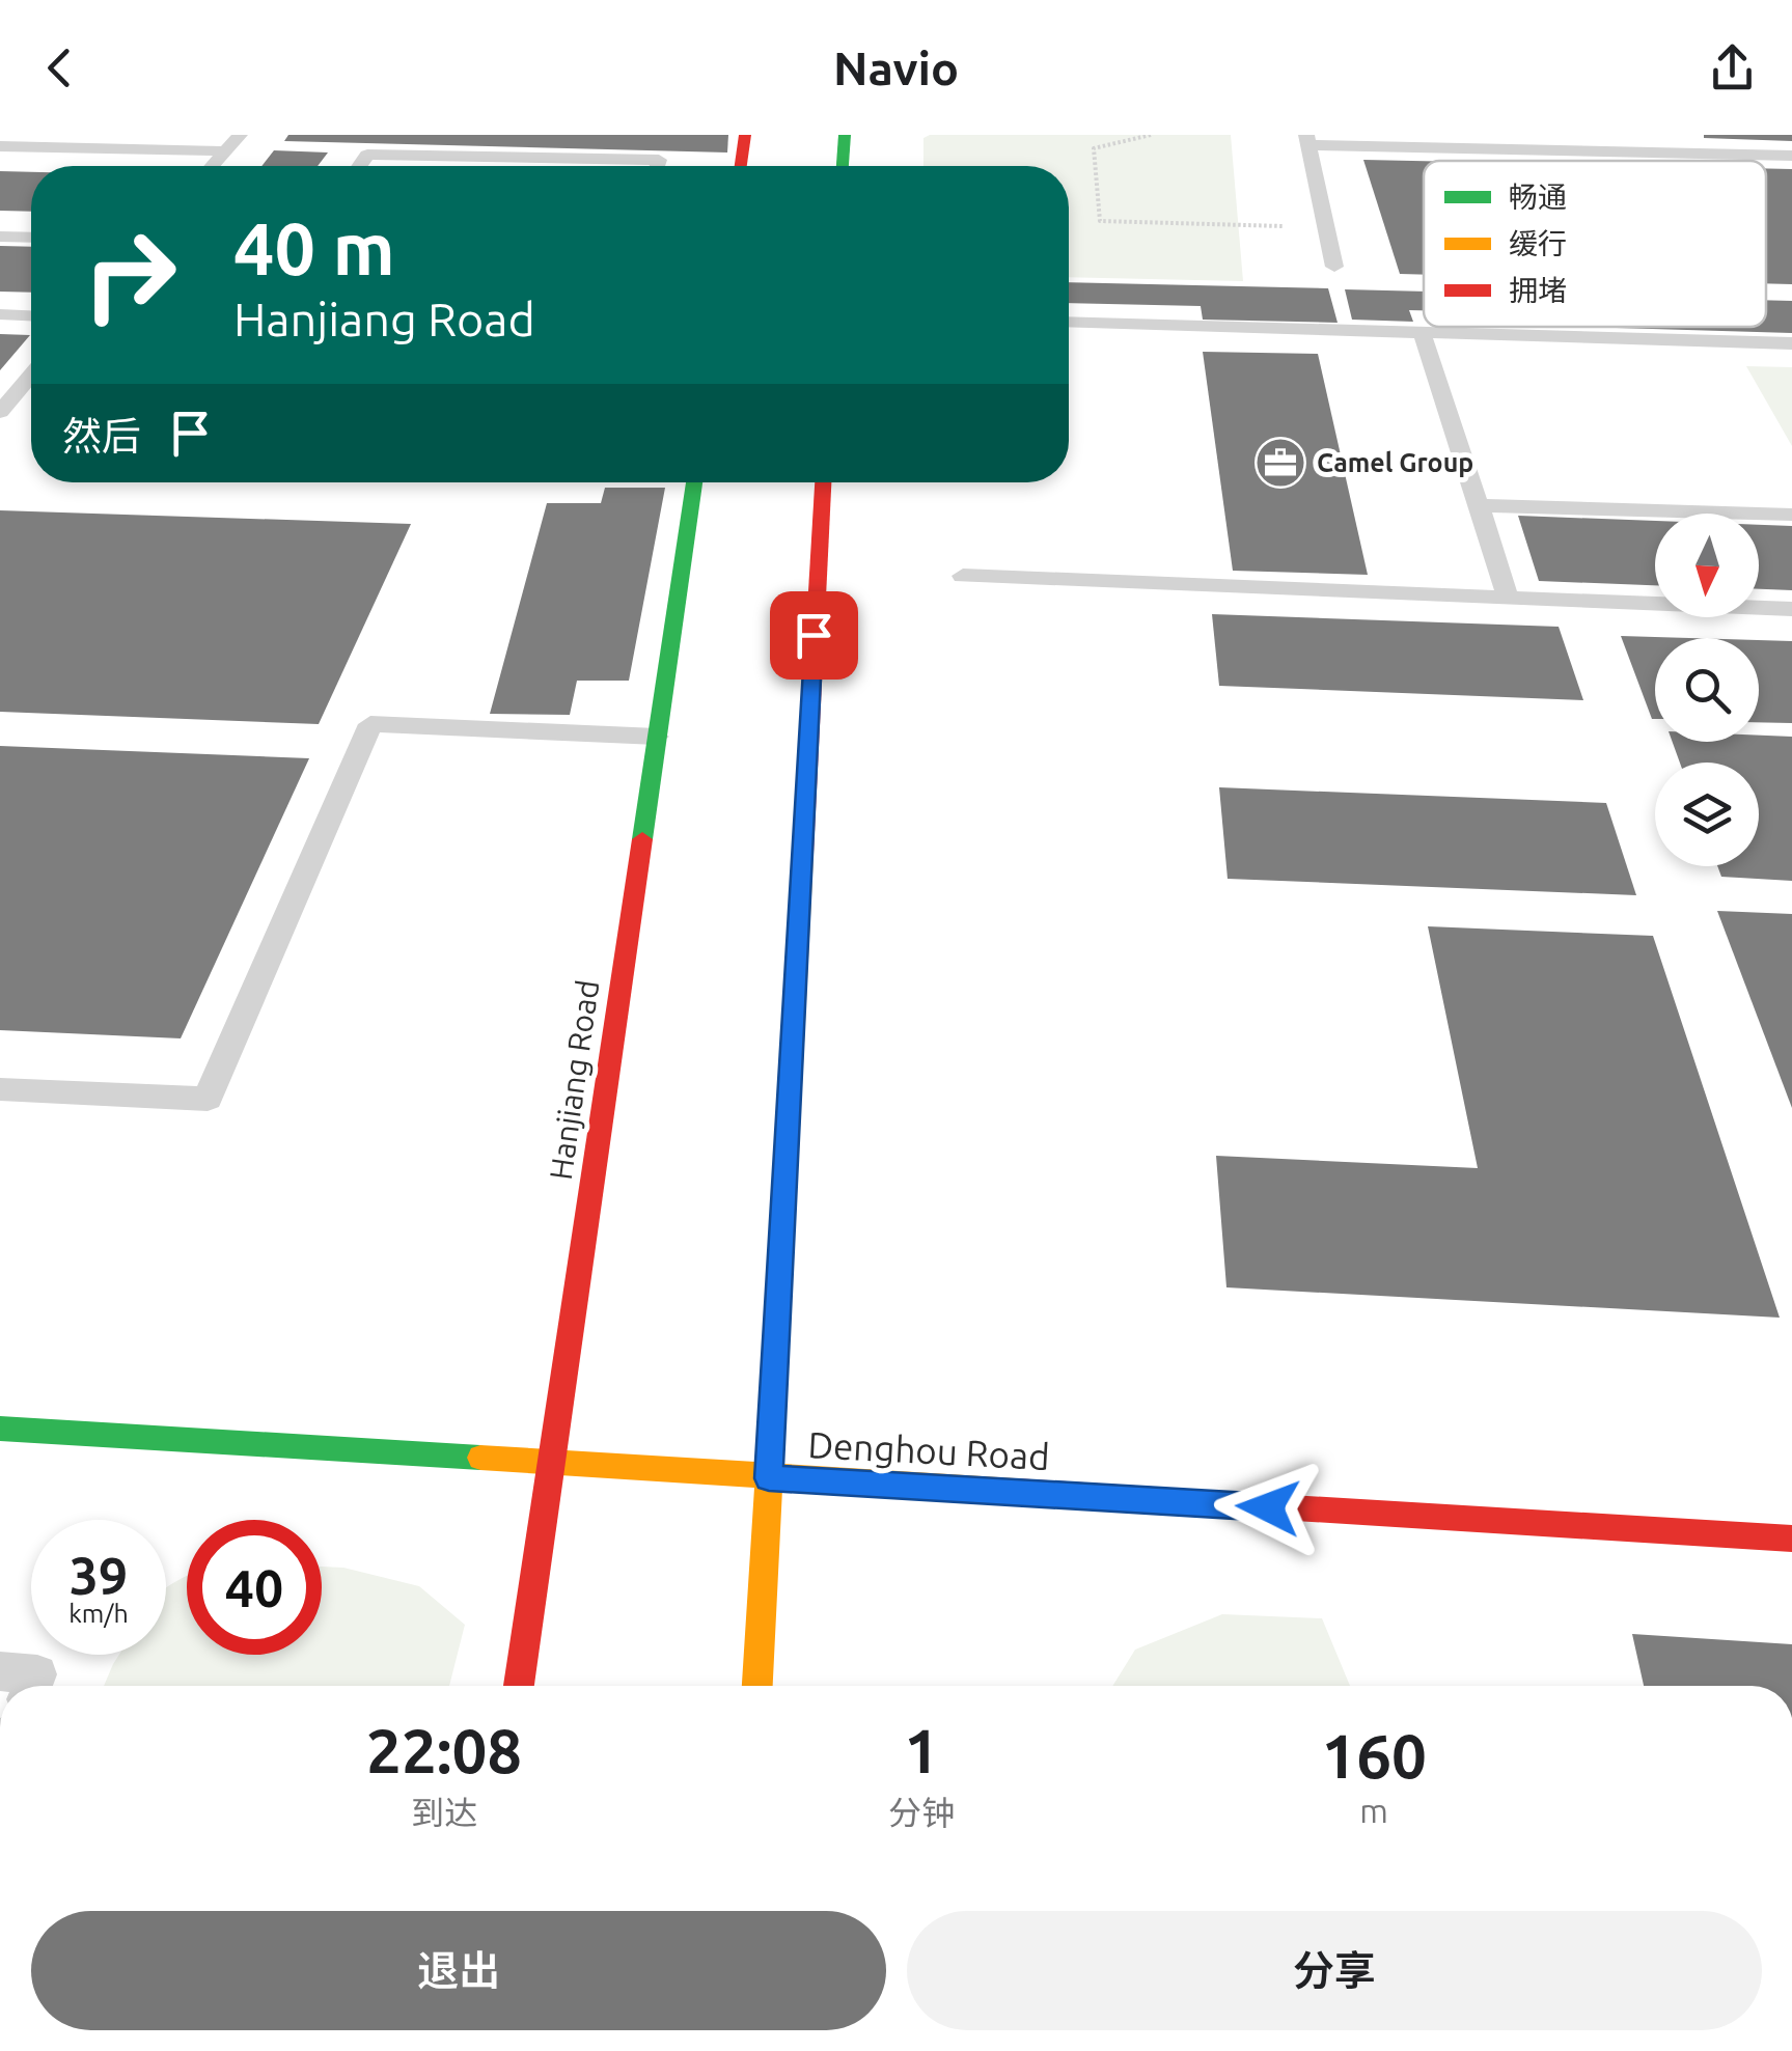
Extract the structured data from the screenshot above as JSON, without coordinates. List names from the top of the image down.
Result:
{
  "streets": {
    "main road": ["Hanjiang Road", "Denghou Road"]
  },
  "crossings": [
    ["Hanjiang Road", "Denghou Road"]
  ],
  "places": {
    "office": ["Camel Group"]
  },
  "legend": ["畅通", "缓行", "拥堵"],
  "north": "bottom",
  "page": {
    "header": "Navio",
    "turn": ["40 m", "Hanjiang Road"],
    "then": "然后",
    "speed": "39 km/h",
    "limit": "40",
    "eta": [
      "22:08",
      "到达",
      "1",
      "分钟",
      "160",
      "m"
    ],
    "buttons": ["退出", "分享"]
  }
}
